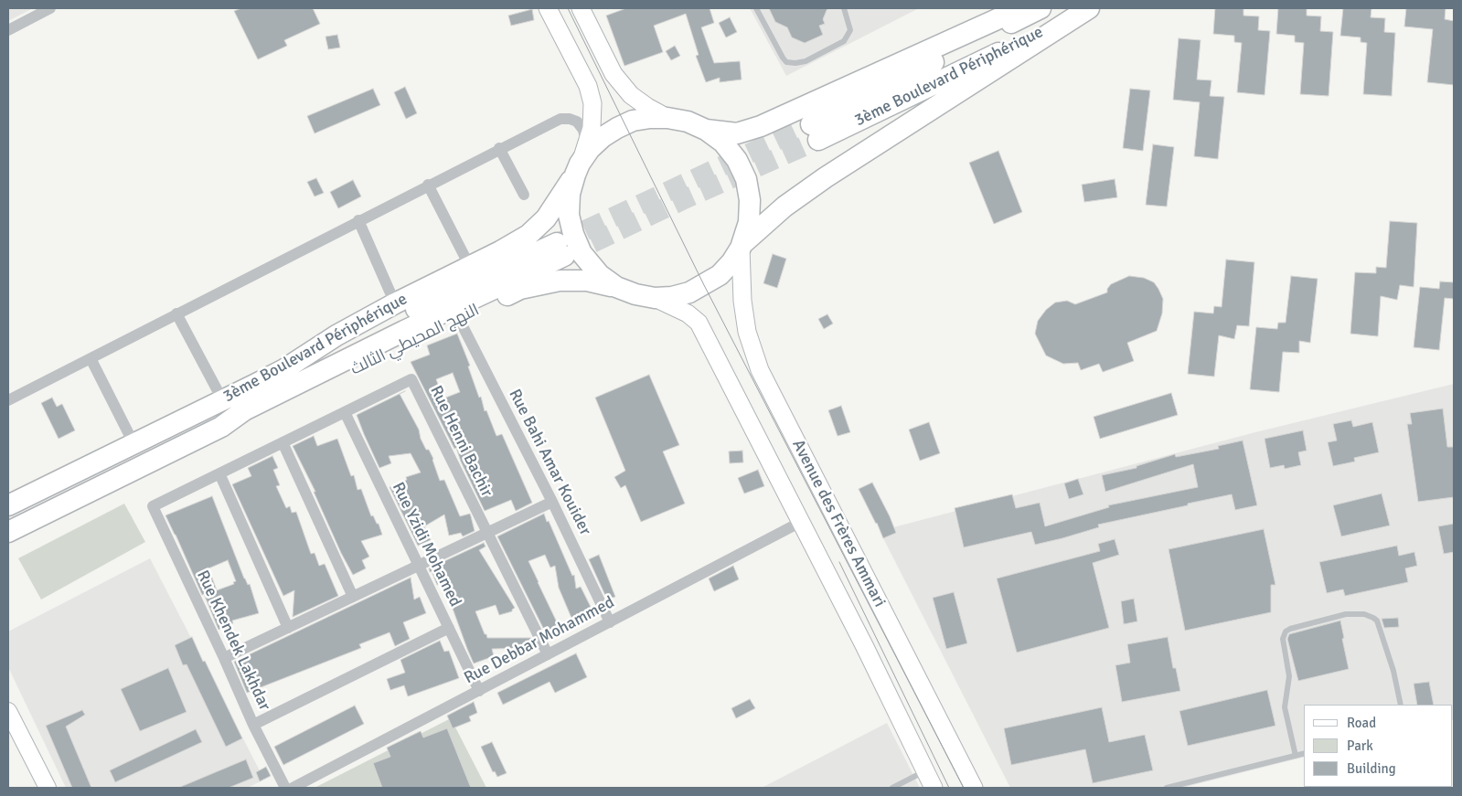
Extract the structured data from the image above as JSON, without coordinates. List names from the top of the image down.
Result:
{
  "streets": {
    "highway": ["3ème Boulevard Périphérique", "النهج المحيطي الثالث"],
    "main road": ["Avenue des Frères Ammari"],
    "street": [
      "Rue Henni Bachir",
      "Rue Bahi Amar Kouider",
      "Rue Yzidi Mohamed",
      "Rue Khendek Lakhdar",
      "Rue Debbar Mohammed"
    ]
  },
  "crossings": [
    ["3ème Boulevard Périphérique", "النهج المحيطي الثالث"],
    ["النهج المحيطي الثالث", "Rue Bahi Amar Kouider"],
    ["Rue Henni Bachir", "Rue Yzidi Mohamed"],
    ["Rue Henni Bachir", "Rue Khendek Lakhdar"],
    ["Rue Henni Bachir", "Rue Debbar Mohammed"],
    ["Rue Bahi Amar Kouider", "Rue Debbar Mohammed"],
    ["Avenue des Frères Ammari", "Rue Debbar Mohammed"],
    ["Rue Yzidi Mohamed", "Rue Debbar Mohammed"]
  ],
  "legend": ["Road", "Park", "Building"]
}
